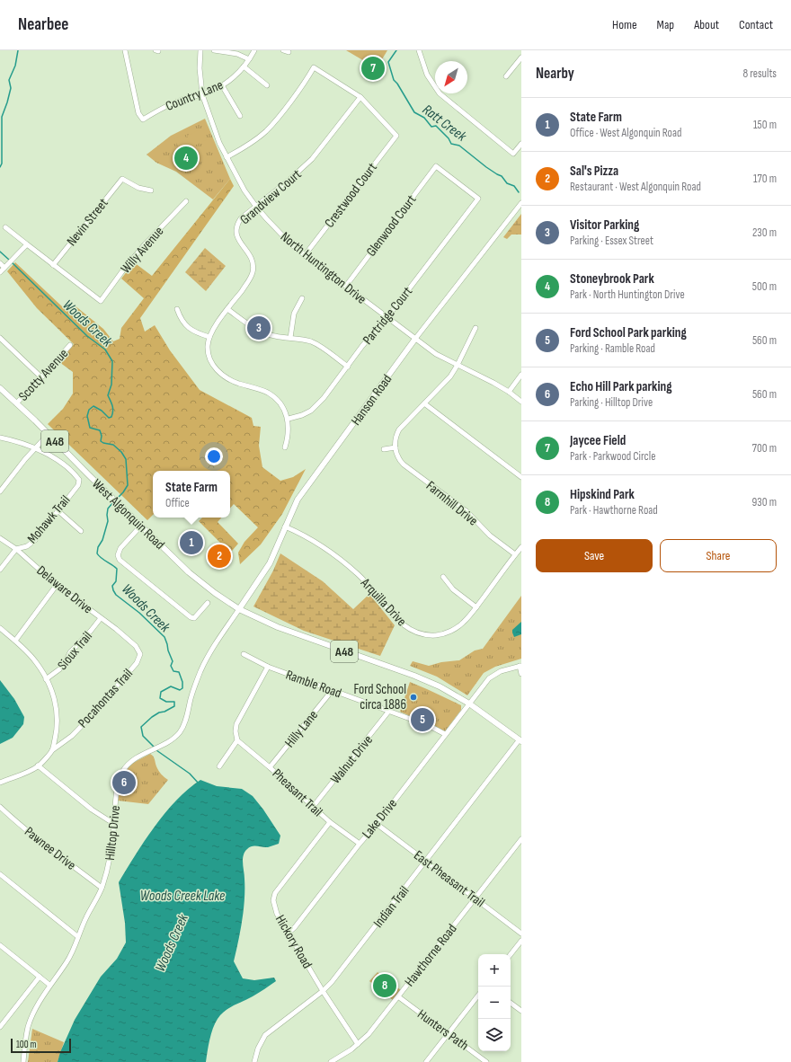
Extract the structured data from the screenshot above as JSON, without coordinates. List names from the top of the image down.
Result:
{
  "streets": {
    "main road": ["Hanson Road", "A48", "West Algonquin Road"],
    "street": [
      "Country Lane",
      "Crestwood Court",
      "Grandview Court",
      "Nevin Street",
      "Glenwood Court",
      "Willy Avenue",
      "North Huntington Drive",
      "Partridge Court",
      "Scotty Avenue",
      "Farmhill Drive",
      "Mohawk Trail",
      "Delaware Drive",
      "Arquilla Drive",
      "Sioux Trail",
      "Ramble Road",
      "Pocahontas Trail",
      "Hilly Lane",
      "Walnut Drive",
      "Pheasant Trail",
      "Lake Drive",
      "Hilltop Drive",
      "Pawnee Drive",
      "East Pheasant Trail",
      "Indian Trail",
      "Hickory Road",
      "Hawthorne Road",
      "Hunters Path"
    ]
  },
  "crossings": [
    ["Country Lane", "North Huntington Drive"],
    ["Crestwood Court", "Grandview Court"],
    ["Crestwood Court", "North Huntington Drive"],
    ["Grandview Court", "North Huntington Drive"],
    ["Grandview Court", "Partridge Court"],
    ["Nevin Street", "Willy Avenue"],
    ["Glenwood Court", "North Huntington Drive"],
    ["Glenwood Court", "Partridge Court"],
    ["North Huntington Drive", "Partridge Court"],
    ["North Huntington Drive", "Hanson Road"],
    ["Scotty Avenue", "West Algonquin Road"],
    ["Hanson Road", "West Algonquin Road"],
    ["Hanson Road", "Arquilla Drive"],
    ["Hanson Road", "Hilltop Drive"],
    ["Farmhill Drive", "Arquilla Drive"],
    ["West Algonquin Road", "Lake Drive"],
    ["West Algonquin Road", "Hilltop Drive"],
    ["West Algonquin Road", "Indian Trail"],
    ["Mohawk Trail", "Delaware Drive"],
    ["Delaware Drive", "Sioux Trail"],
    ["Delaware Drive", "Pocahontas Trail"],
    ["Ramble Road", "Hilly Lane"],
    ["Ramble Road", "Walnut Drive"],
    ["Ramble Road", "Lake Drive"],
    ["Hilly Lane", "Pheasant Trail"],
    ["Walnut Drive", "Pheasant Trail"],
    ["Pheasant Trail", "Lake Drive"],
    ["Pheasant Trail", "Hickory Road"],
    ["Lake Drive", "East Pheasant Trail"],
    ["Lake Drive", "Hickory Road"],
    ["Hilltop Drive", "Pawnee Drive"],
    ["East Pheasant Trail", "Indian Trail"],
    ["East Pheasant Trail", "Hawthorne Road"],
    ["Indian Trail", "Hickory Road"],
    ["Hickory Road", "Hawthorne Road"],
    ["Hawthorne Road", "Hunters Path"]
  ],
  "water": ["Ratt Creek", "Woods Creek", "Woods Creek Lake"],
  "places": ["Ford School circa 1886"],
  "scale_bar": "100 m",
  "north": "bottom left",
  "page": {
    "header": "Nearbee",
    "nav": [
      "Home",
      "Map",
      "About",
      "Contact"
    ],
    "heading": ["Nearby", "8 results"],
    "pins": [
      "7",
      "4",
      "3",
      "1",
      "2",
      "5",
      "6",
      "8"
    ],
    "list": [
      {
        "mark": "1",
        "name": "State Farm",
        "note": "Office · West Algonquin Road",
        "value": "150 m"
      },
      {
        "mark": "2",
        "name": "Sal's Pizza",
        "note": "Restaurant · West Algonquin Road",
        "value": "170 m"
      },
      {
        "mark": "3",
        "name": "Visitor Parking",
        "note": "Parking · Essex Street",
        "value": "230 m"
      },
      {
        "mark": "4",
        "name": "Stoneybrook Park",
        "note": "Park · North Huntington Drive",
        "value": "500 m"
      },
      {
        "mark": "5",
        "name": "Ford School Park parking",
        "note": "Parking · Ramble Road",
        "value": "560 m"
      },
      {
        "mark": "6",
        "name": "Echo Hill Park parking",
        "note": "Parking · Hilltop Drive",
        "value": "560 m"
      },
      {
        "mark": "7",
        "name": "Jaycee Field",
        "note": "Park · Parkwood Circle",
        "value": "700 m"
      },
      {
        "mark": "8",
        "name": "Hipskind Park",
        "note": "Park · Hawthorne Road",
        "value": "930 m"
      }
    ],
    "popup": ["State Farm", "Office"],
    "buttons": ["Save", "Share"],
    "map_buttons": ["+", "−"],
    "scale": "100 m"
  }
}
